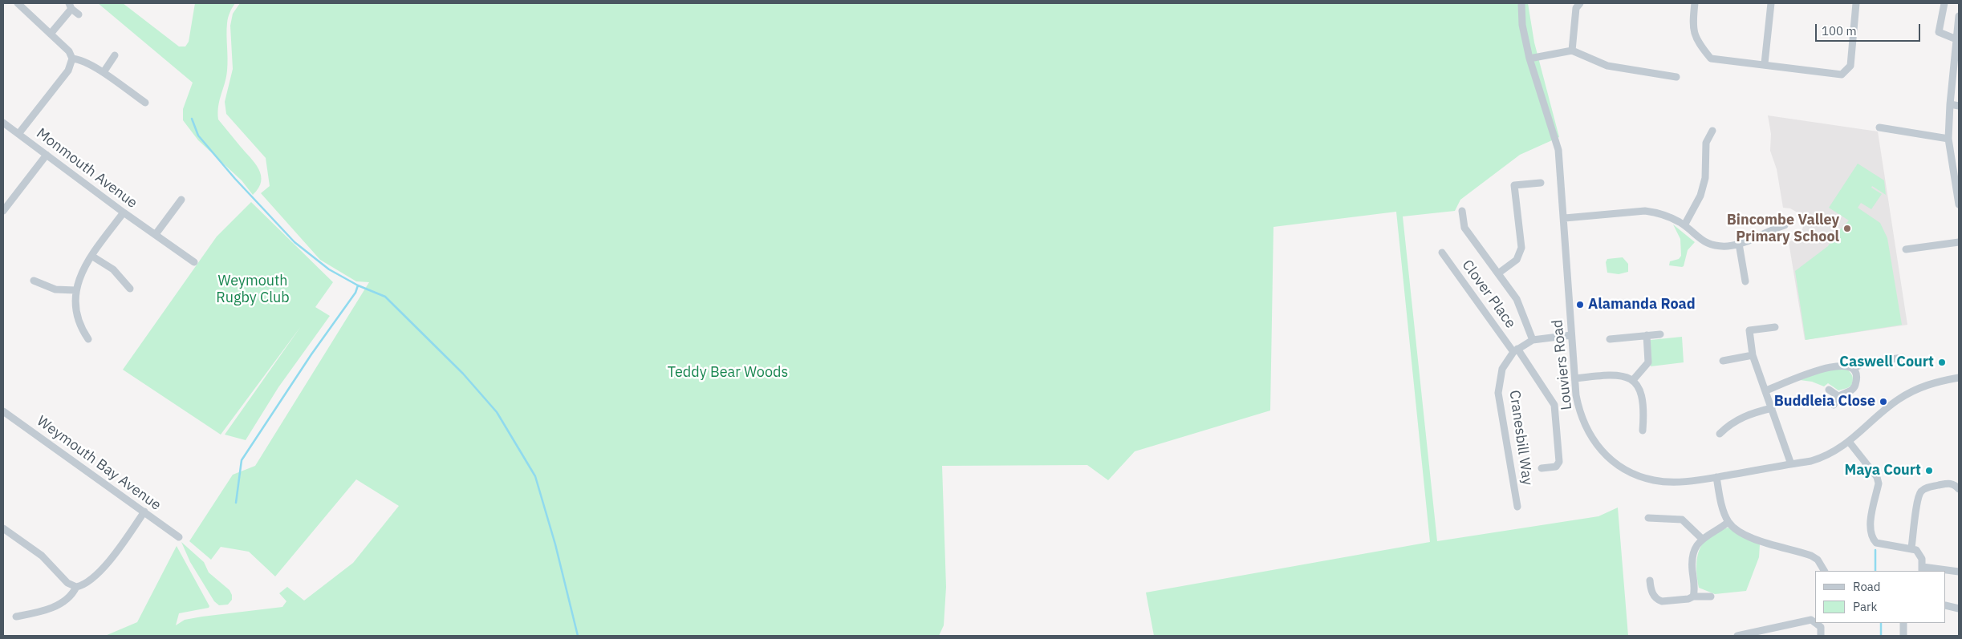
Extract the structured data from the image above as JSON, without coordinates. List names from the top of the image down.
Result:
{
  "streets": {
    "street": [
      "Monmouth Avenue",
      "Clover Place",
      "Louviers Road",
      "Cranesbill Way",
      "Weymouth Bay Avenue"
    ]
  },
  "crossings": [
    ["Clover Place", "Cranesbill Way"]
  ],
  "parks": ["Weymouth Rugby Club", "Teddy Bear Woods"],
  "places": [
    "Bincombe Valley Primary School",
    "Alamanda Road",
    "Caswell Court",
    "Buddleia Close",
    "Maya Court"
  ],
  "legend": ["Road", "Park"],
  "scale_bar": "100 m"
}
